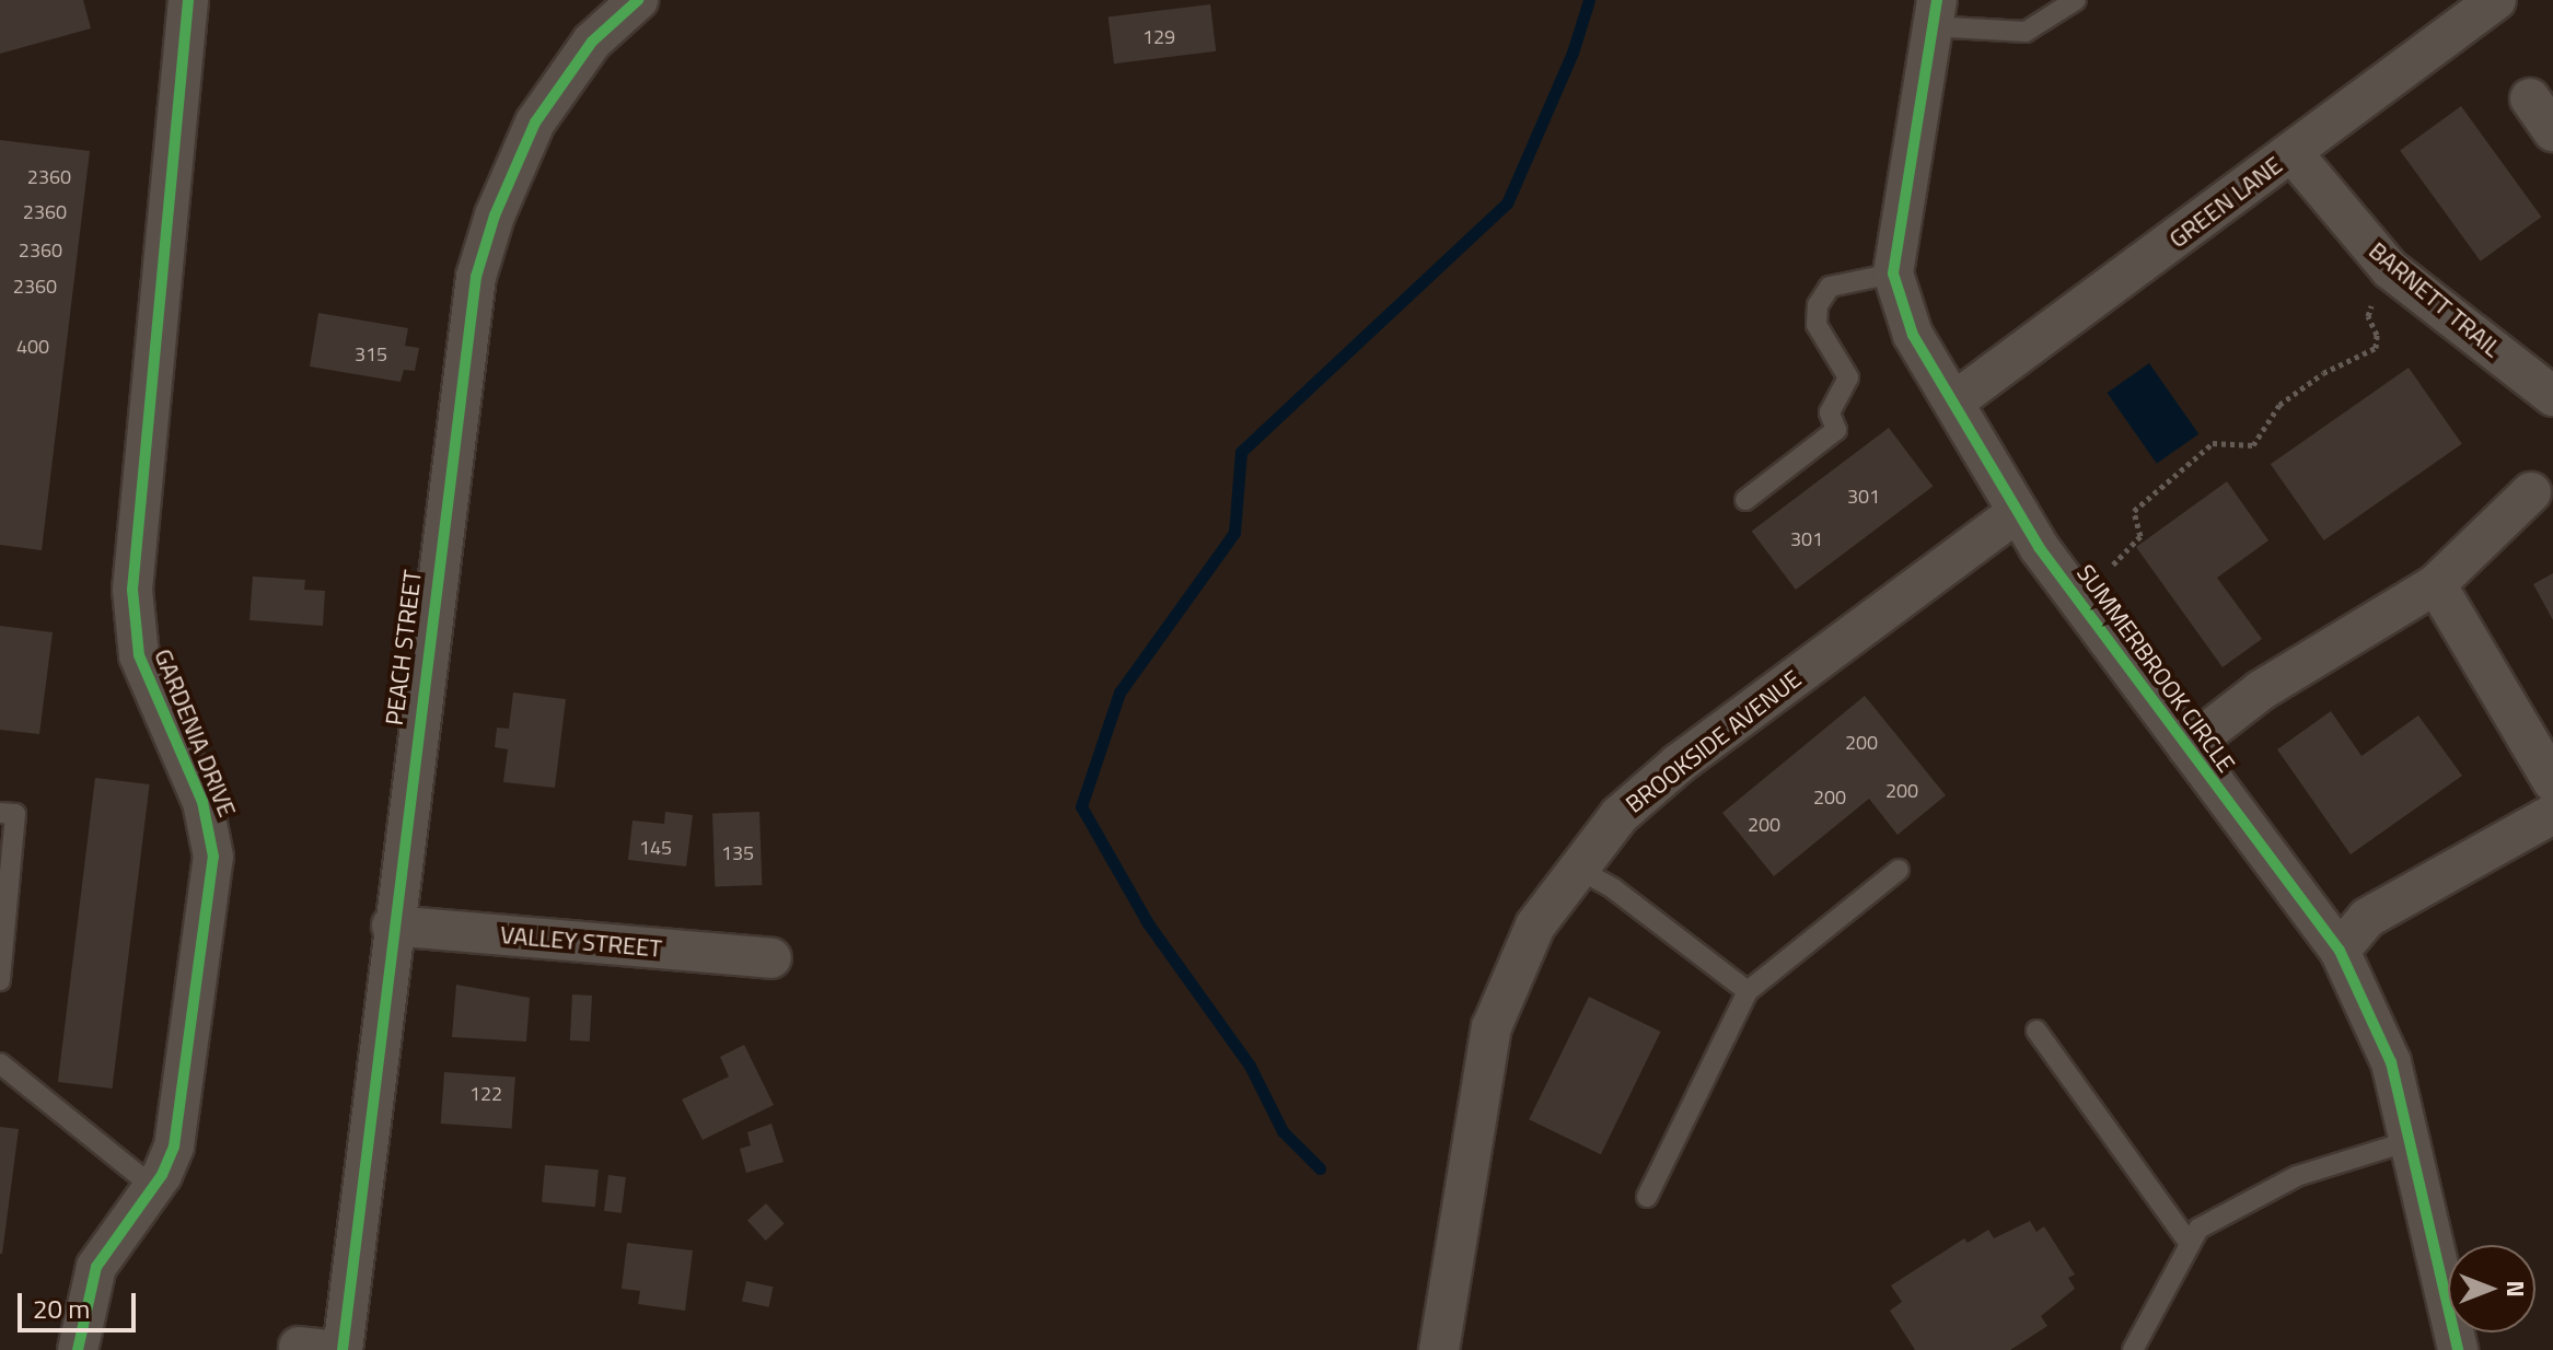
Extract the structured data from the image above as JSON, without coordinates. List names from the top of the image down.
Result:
{
  "streets": {
    "street": [
      "GREEN LANE",
      "BARNETT TRAIL",
      "PEACH STREET",
      "SUMMERBROOK CIRCLE",
      "GARDENIA DRIVE",
      "BROOKSIDE AVENUE",
      "VALLEY STREET"
    ]
  },
  "crossings": [
    ["GREEN LANE", "BARNETT TRAIL"],
    ["GREEN LANE", "SUMMERBROOK CIRCLE"],
    ["PEACH STREET", "VALLEY STREET"],
    ["SUMMERBROOK CIRCLE", "BROOKSIDE AVENUE"]
  ],
  "house_numbers": [
    "129",
    "2360",
    "2360",
    "2360",
    "2360",
    "400",
    "315",
    "301",
    "301",
    "200",
    "200",
    "200",
    "200",
    "145",
    "135",
    "122"
  ],
  "scale_bar": "20 m",
  "north": "right"
}
